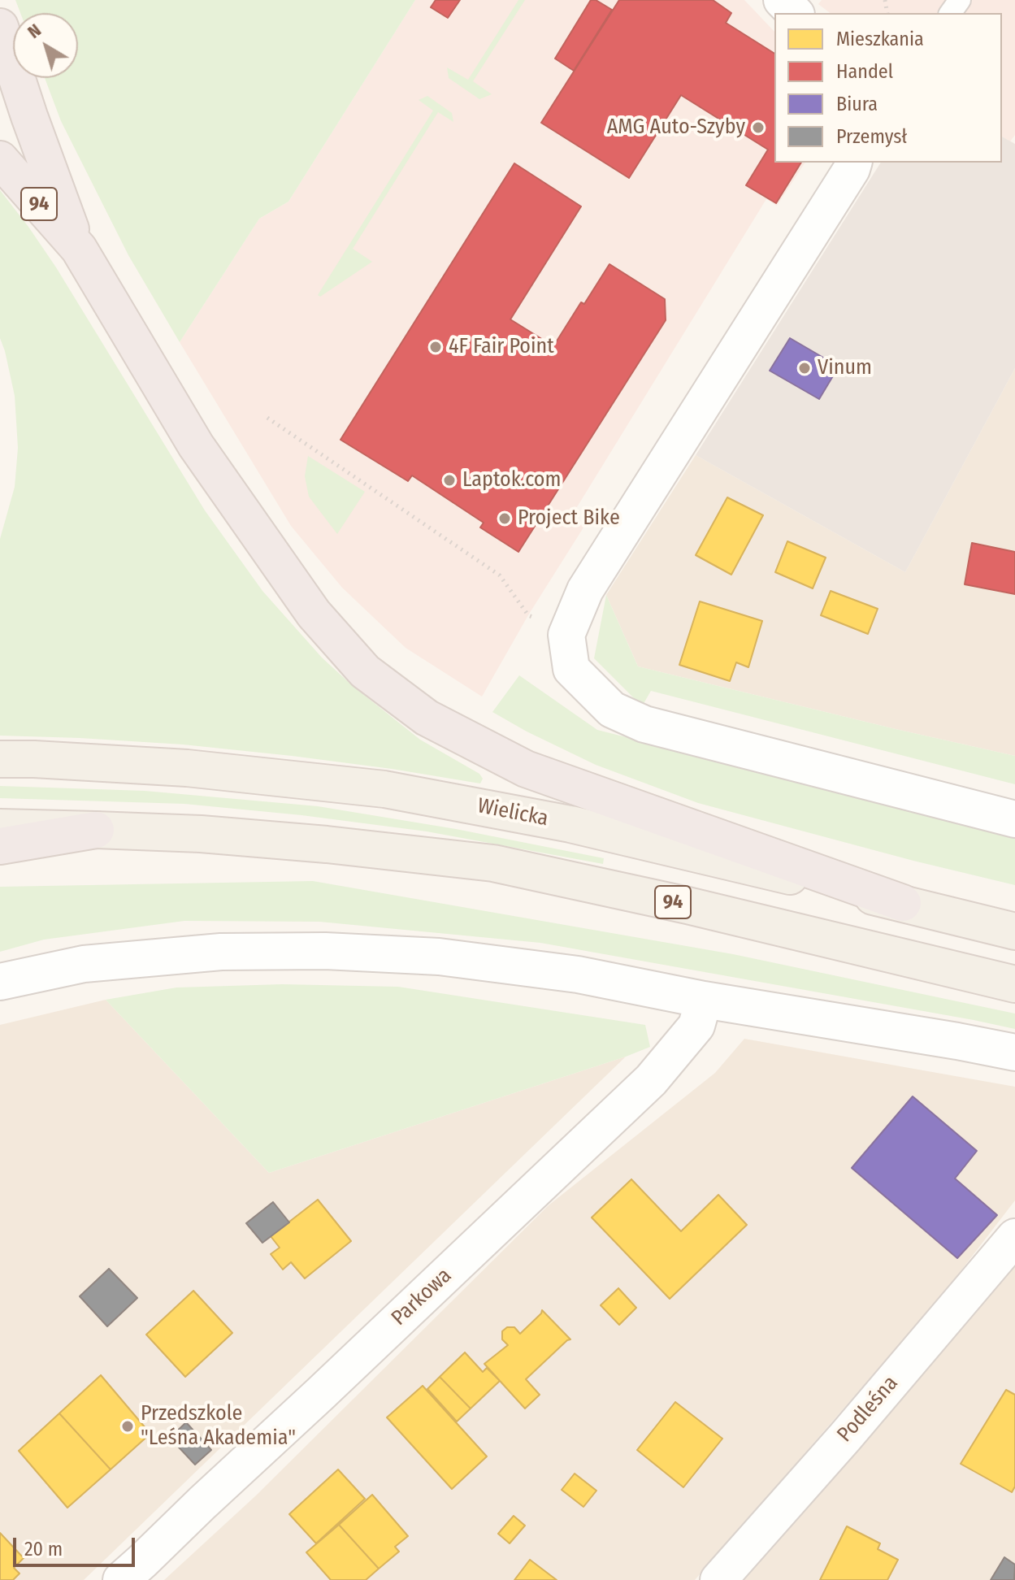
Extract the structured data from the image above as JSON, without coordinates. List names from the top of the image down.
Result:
{
  "streets": {
    "highway": ["94"],
    "main road": ["Wielicka"],
    "street": ["Parkowa", "Podleśna"]
  },
  "places": [
    "AMG Auto-Szyby",
    "4F Fair Point",
    "Vinum",
    "Laptok.com",
    "Project Bike",
    "Przedszkole \"Leśna Akademia\""
  ],
  "legend": [
    "Mieszkania",
    "Handel",
    "Biura",
    "Przemysł"
  ],
  "scale_bar": "20 m",
  "north": "top left"
}
